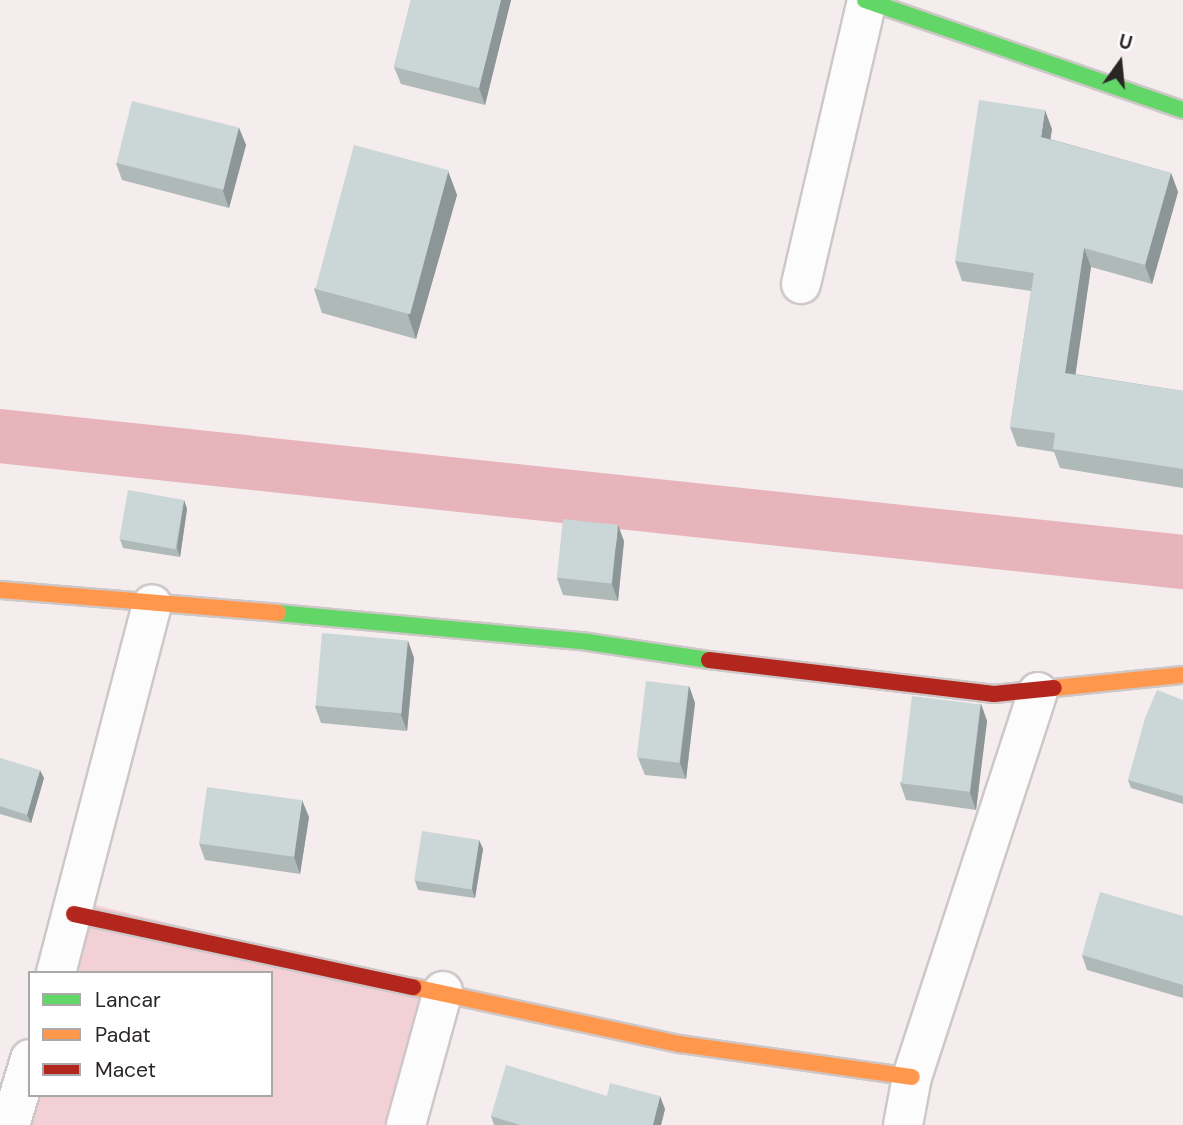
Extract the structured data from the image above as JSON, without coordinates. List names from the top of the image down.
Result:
{
  "legend": ["Lancar", "Padat", "Macet"],
  "north": "top"
}
